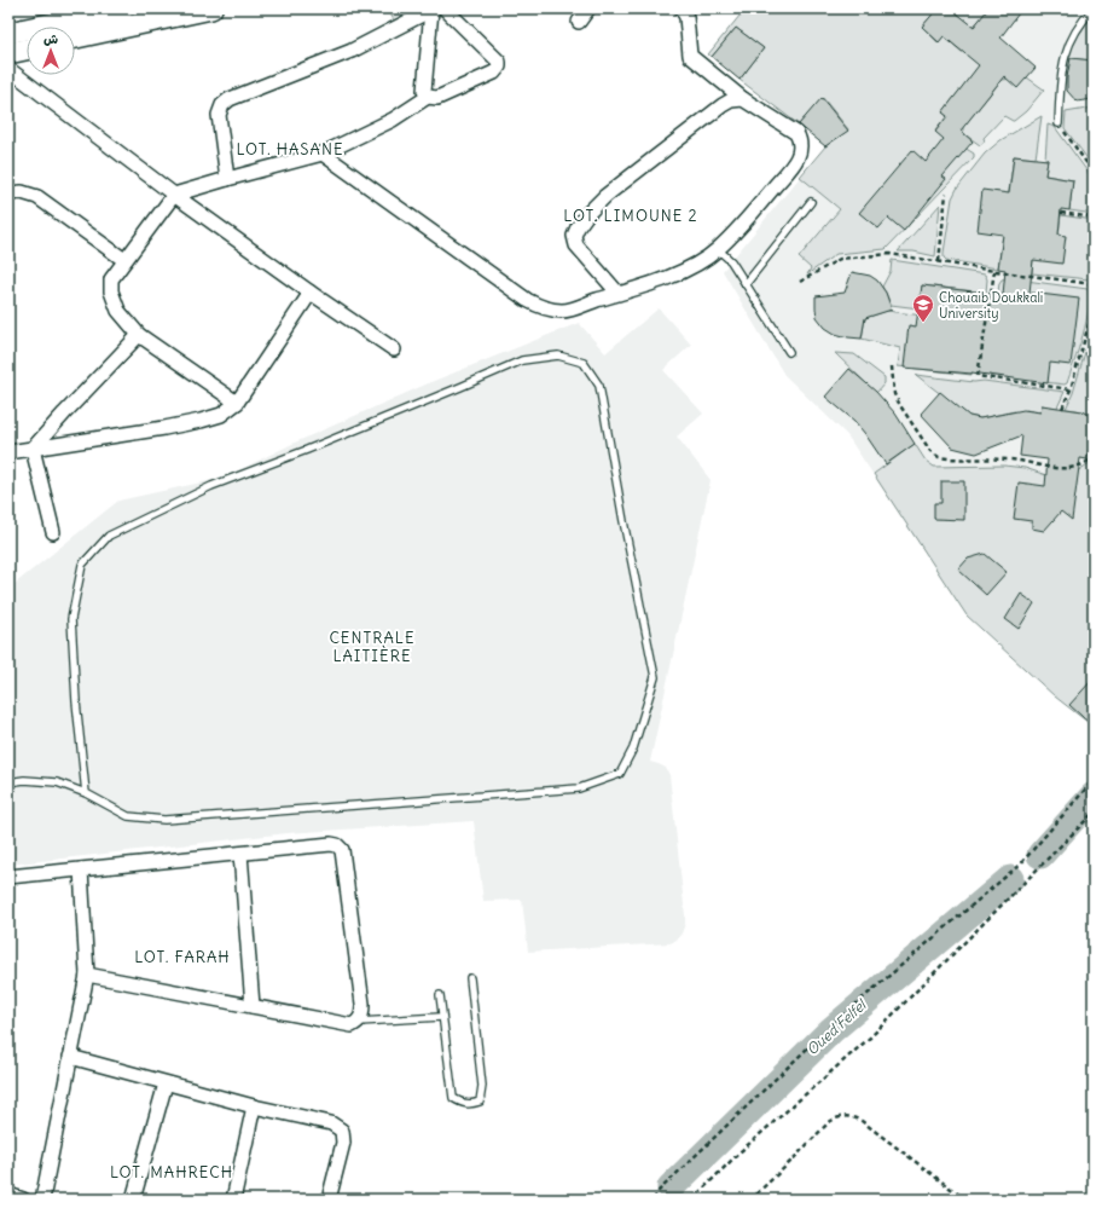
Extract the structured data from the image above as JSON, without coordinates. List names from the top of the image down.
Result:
{
  "districts": [
    "LOT. HASANE",
    "LOT. LIMOUNE 2",
    "CENTRALE LAITIÈRE",
    "LOT. FARAH",
    "LOT. MAHRECH"
  ],
  "water": ["Oued Felfel"],
  "places": {
    "school or university": ["Chouaib Doukkali University"]
  },
  "north": "top"
}
